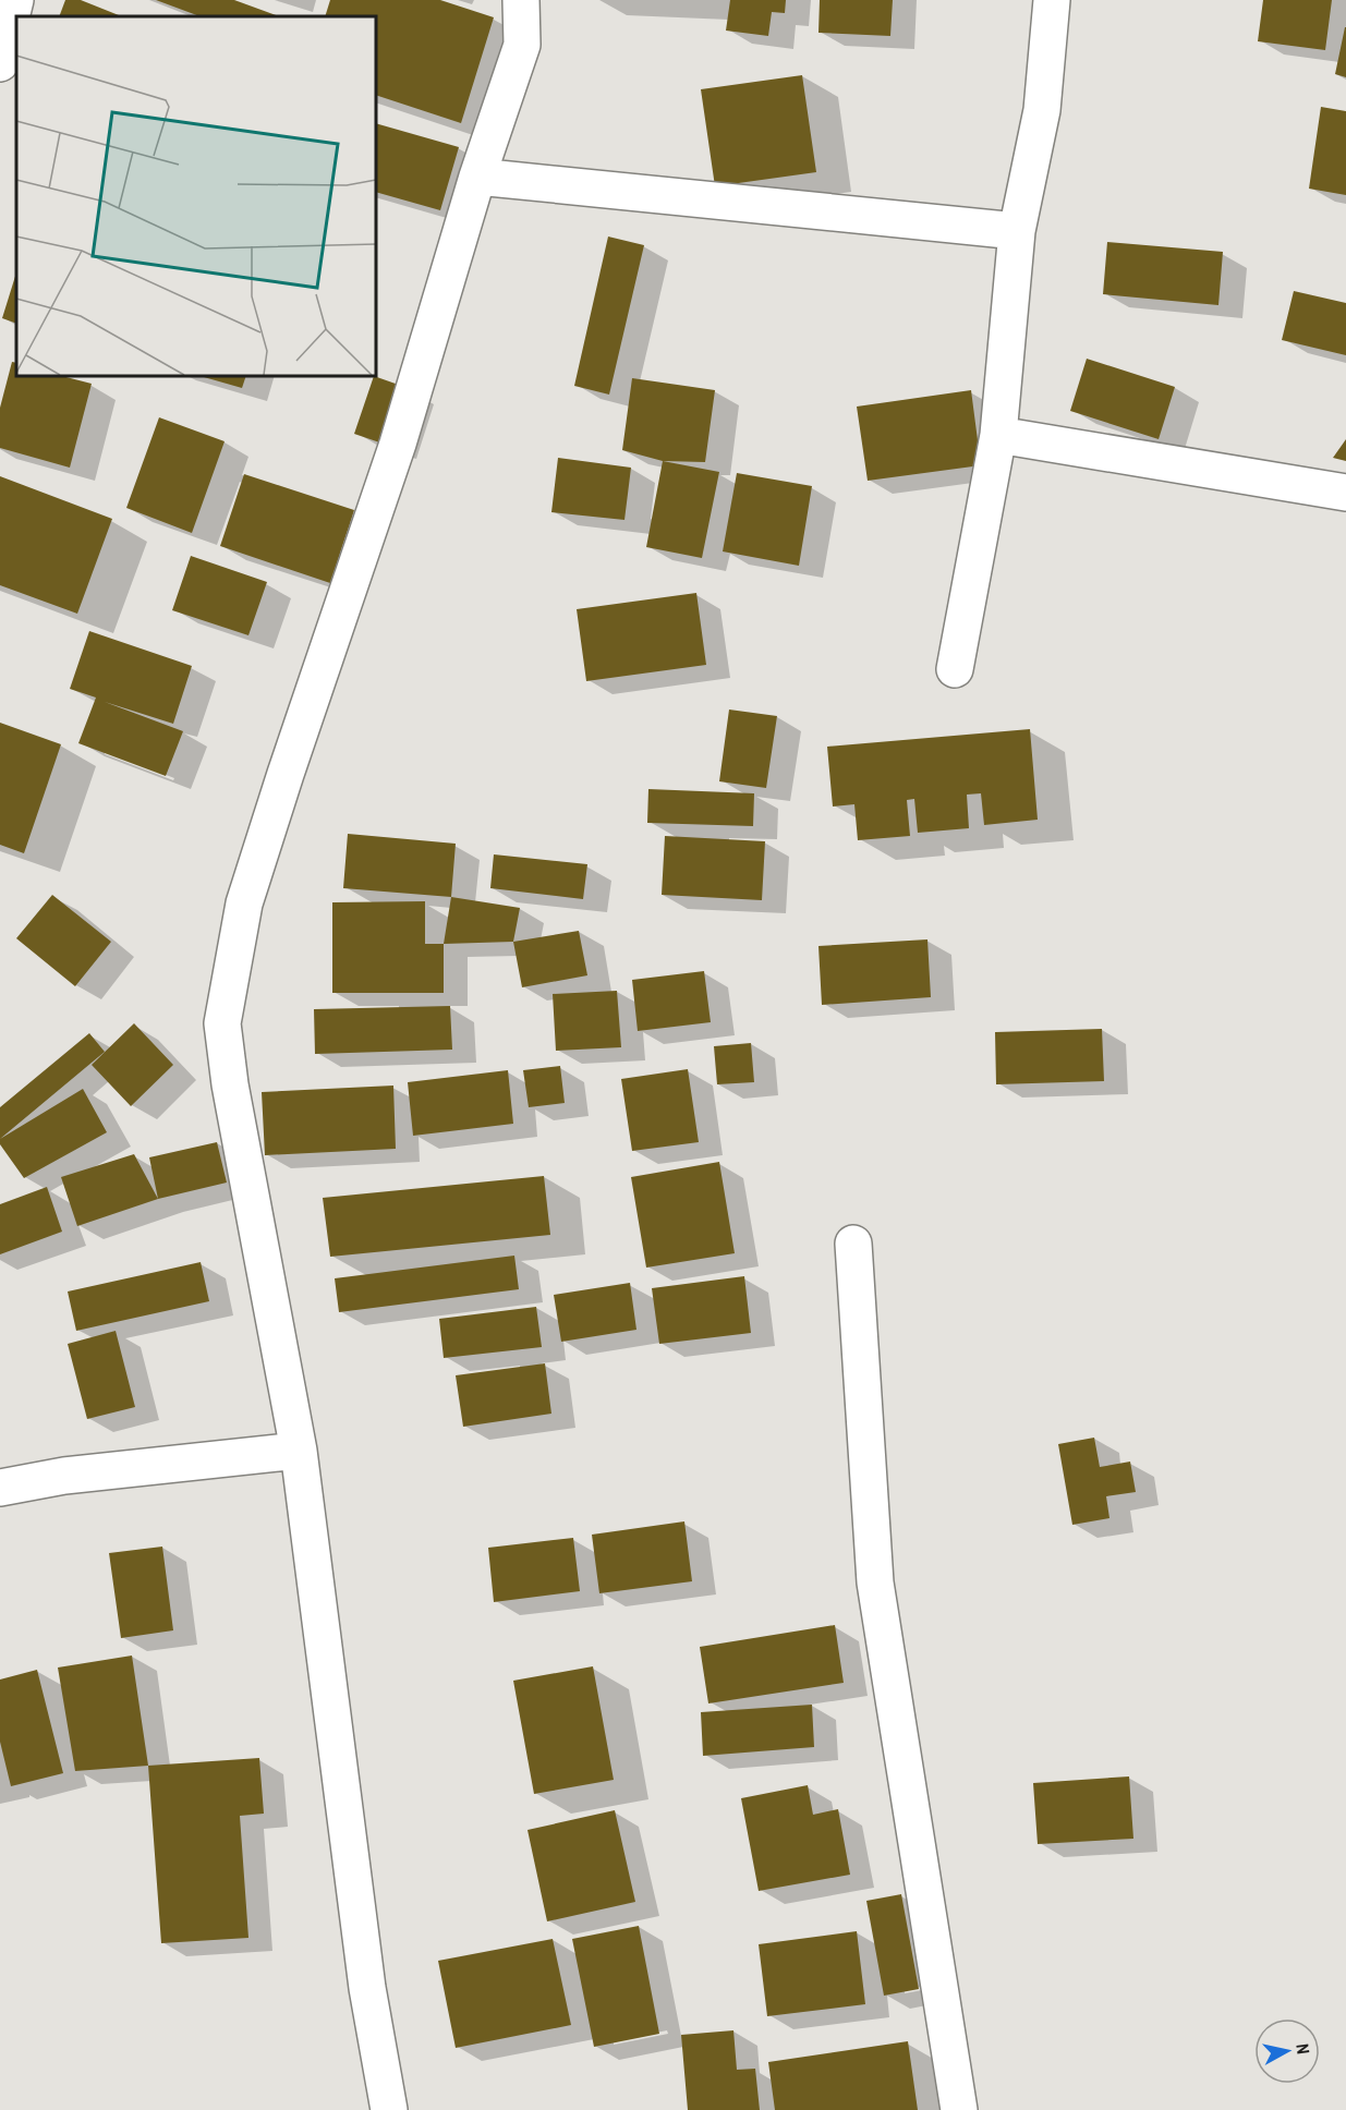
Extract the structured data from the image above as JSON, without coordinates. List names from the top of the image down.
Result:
{
  "north": "right"
}
